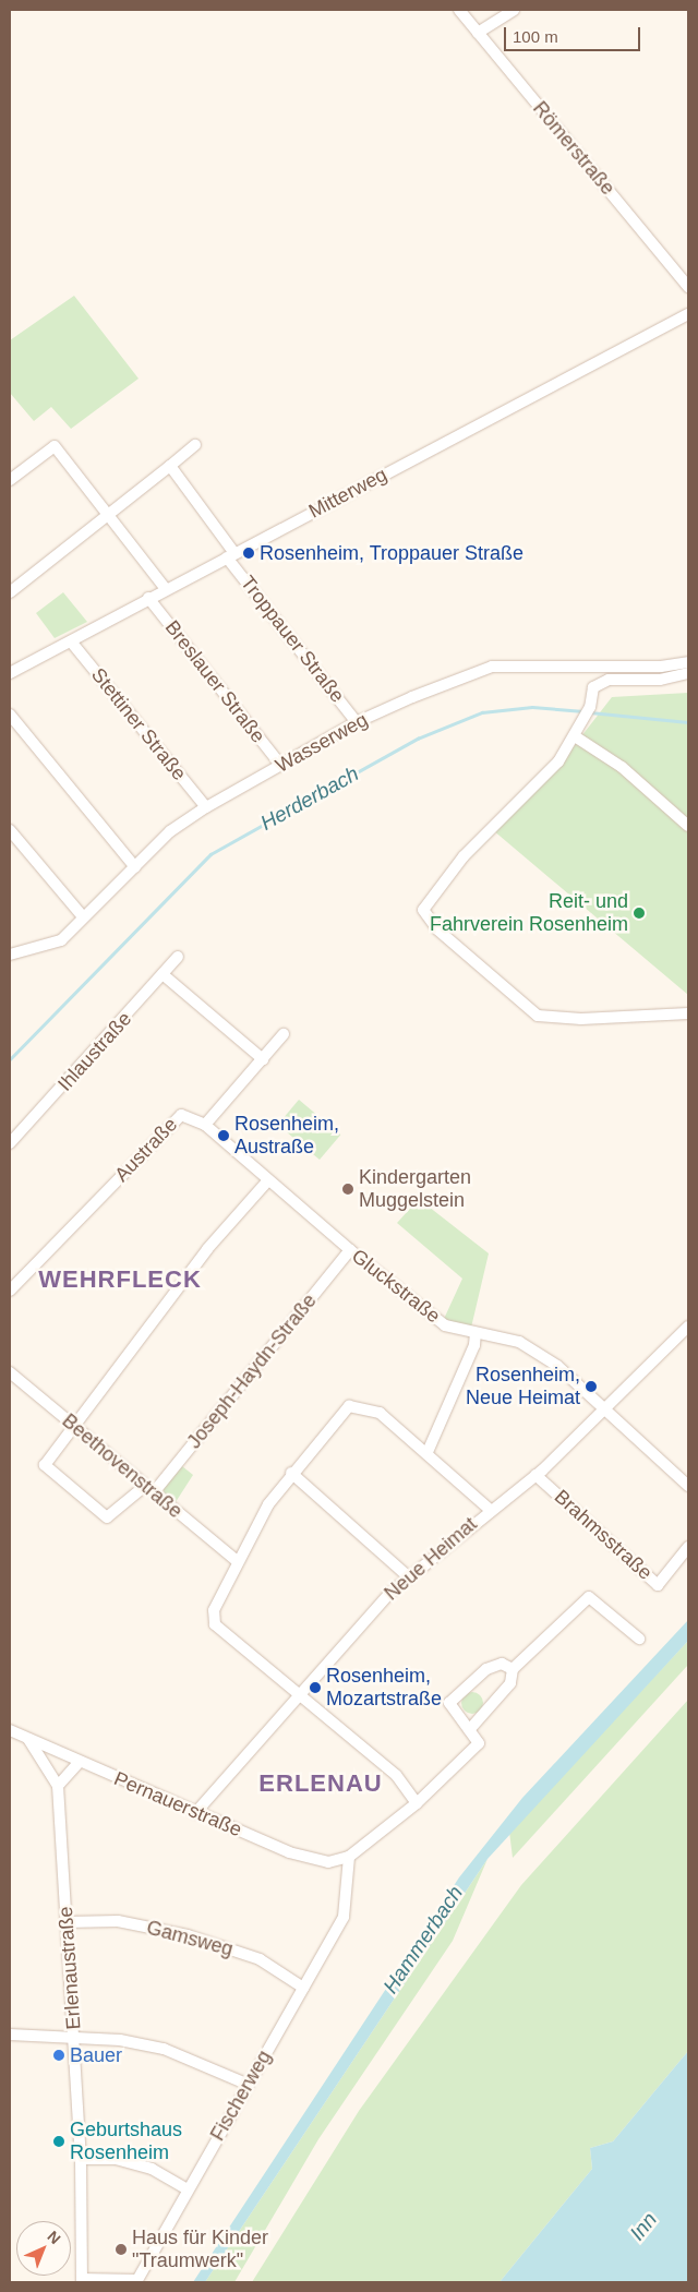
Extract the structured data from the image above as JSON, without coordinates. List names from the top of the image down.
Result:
{
  "streets": {
    "street": [
      "Römerstraße",
      "Mitterweg",
      "Troppauer Straße",
      "Breslauer Straße",
      "Stettiner Straße",
      "Wasserweg",
      "Ihlaustraße",
      "Austraße",
      "Gluckstraße",
      "Joseph-Haydn-Straße",
      "Beethovenstraße",
      "Brahmsstraße",
      "Neue Heimat",
      "Pernauerstraße",
      "Gamsweg",
      "Erlenaustraße",
      "Fischerweg"
    ]
  },
  "crossings": [
    ["Mitterweg", "Troppauer Straße"],
    ["Mitterweg", "Breslauer Straße"],
    ["Mitterweg", "Stettiner Straße"],
    ["Troppauer Straße", "Wasserweg"],
    ["Breslauer Straße", "Wasserweg"],
    ["Stettiner Straße", "Wasserweg"],
    ["Austraße", "Gluckstraße"],
    ["Gluckstraße", "Joseph-Haydn-Straße"],
    ["Gluckstraße", "Neue Heimat"],
    ["Joseph-Haydn-Straße", "Beethovenstraße"],
    ["Brahmsstraße", "Neue Heimat"],
    ["Neue Heimat", "Pernauerstraße"],
    ["Pernauerstraße", "Erlenaustraße"],
    ["Pernauerstraße", "Fischerweg"],
    ["Gamsweg", "Erlenaustraße"],
    ["Gamsweg", "Fischerweg"],
    ["Erlenaustraße", "Fischerweg"]
  ],
  "districts": ["WEHRFLECK", "ERLENAU"],
  "water": ["Herderbach", "Hammerbach", "Inn"],
  "places": [
    "Rosenheim, Troppauer Straße",
    "Reit- und Fahrverein Rosenheim",
    "Rosenheim, Austraße",
    "Kindergarten Muggelstein",
    "Rosenheim, Neue Heimat",
    "Rosenheim, Mozartstraße",
    "Bauer",
    "Geburtshaus Rosenheim",
    "Haus für Kinder \"Traumwerk\""
  ],
  "scale_bar": "100 m",
  "north": "top right"
}
